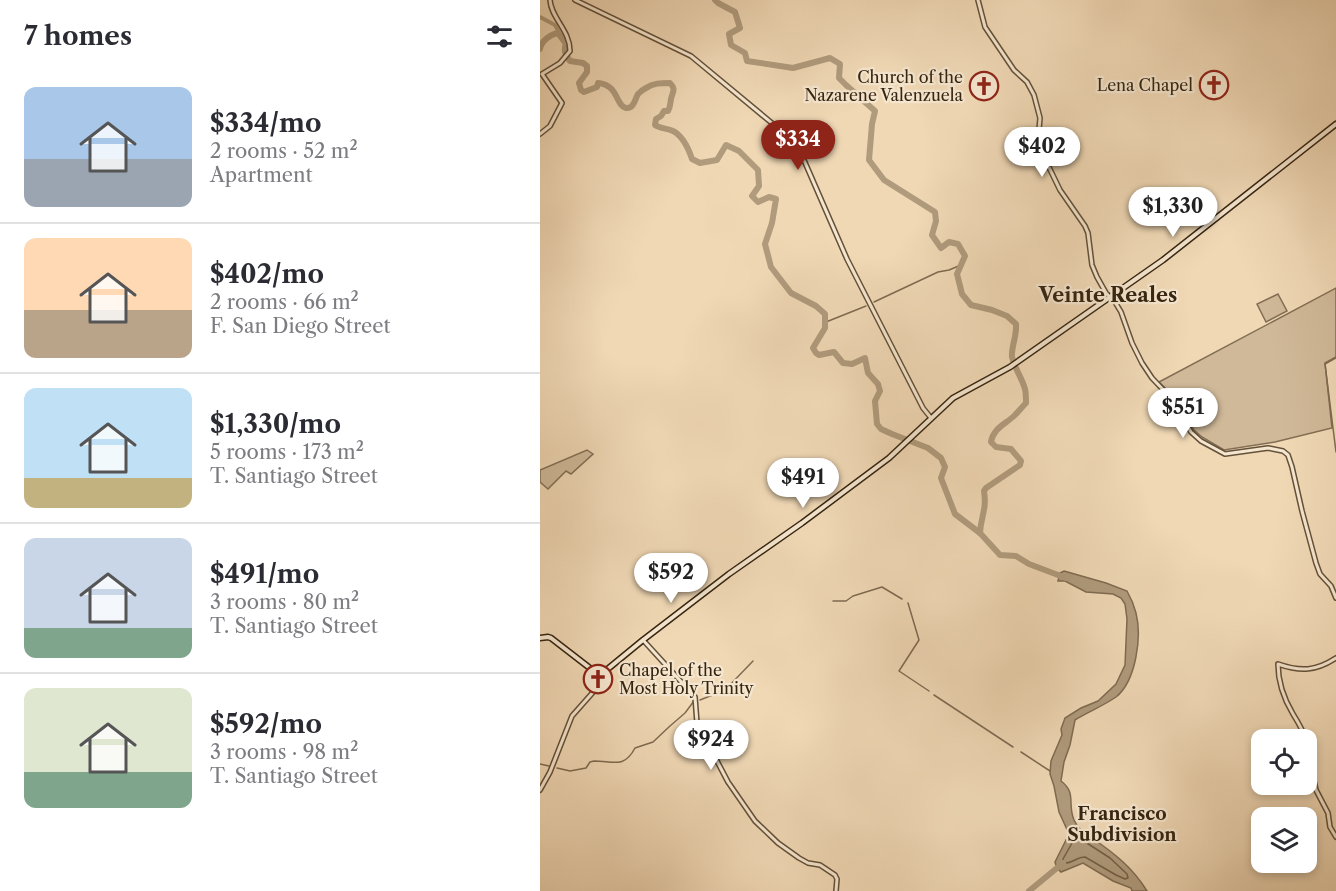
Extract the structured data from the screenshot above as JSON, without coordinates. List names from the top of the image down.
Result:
{
  "districts": ["Veinte Reales", "Francisco Subdivision"],
  "places": {
    "church": ["Lena Chapel", "Church of the Nazarene Valenzuela", "Chapel of the Most Holy Trinity"]
  },
  "page": {
    "heading": "7 homes",
    "list": [
      {
        "name": "$334/mo",
        "note": "2 rooms · 52 m² · Apartment"
      },
      {
        "name": "$402/mo",
        "note": "2 rooms · 66 m² · F. San Diego Street"
      },
      {
        "name": "$1,330/mo",
        "note": "5 rooms · 173 m² · T. Santiago Street"
      },
      {
        "name": "$491/mo",
        "note": "3 rooms · 80 m² · T. Santiago Street"
      },
      {
        "name": "$592/mo",
        "note": "3 rooms · 98 m² · T. Santiago Street"
      }
    ],
    "price": [
      "$334",
      "$402",
      "$1,330",
      "$551",
      "$491",
      "$592",
      "$924"
    ]
  }
}
